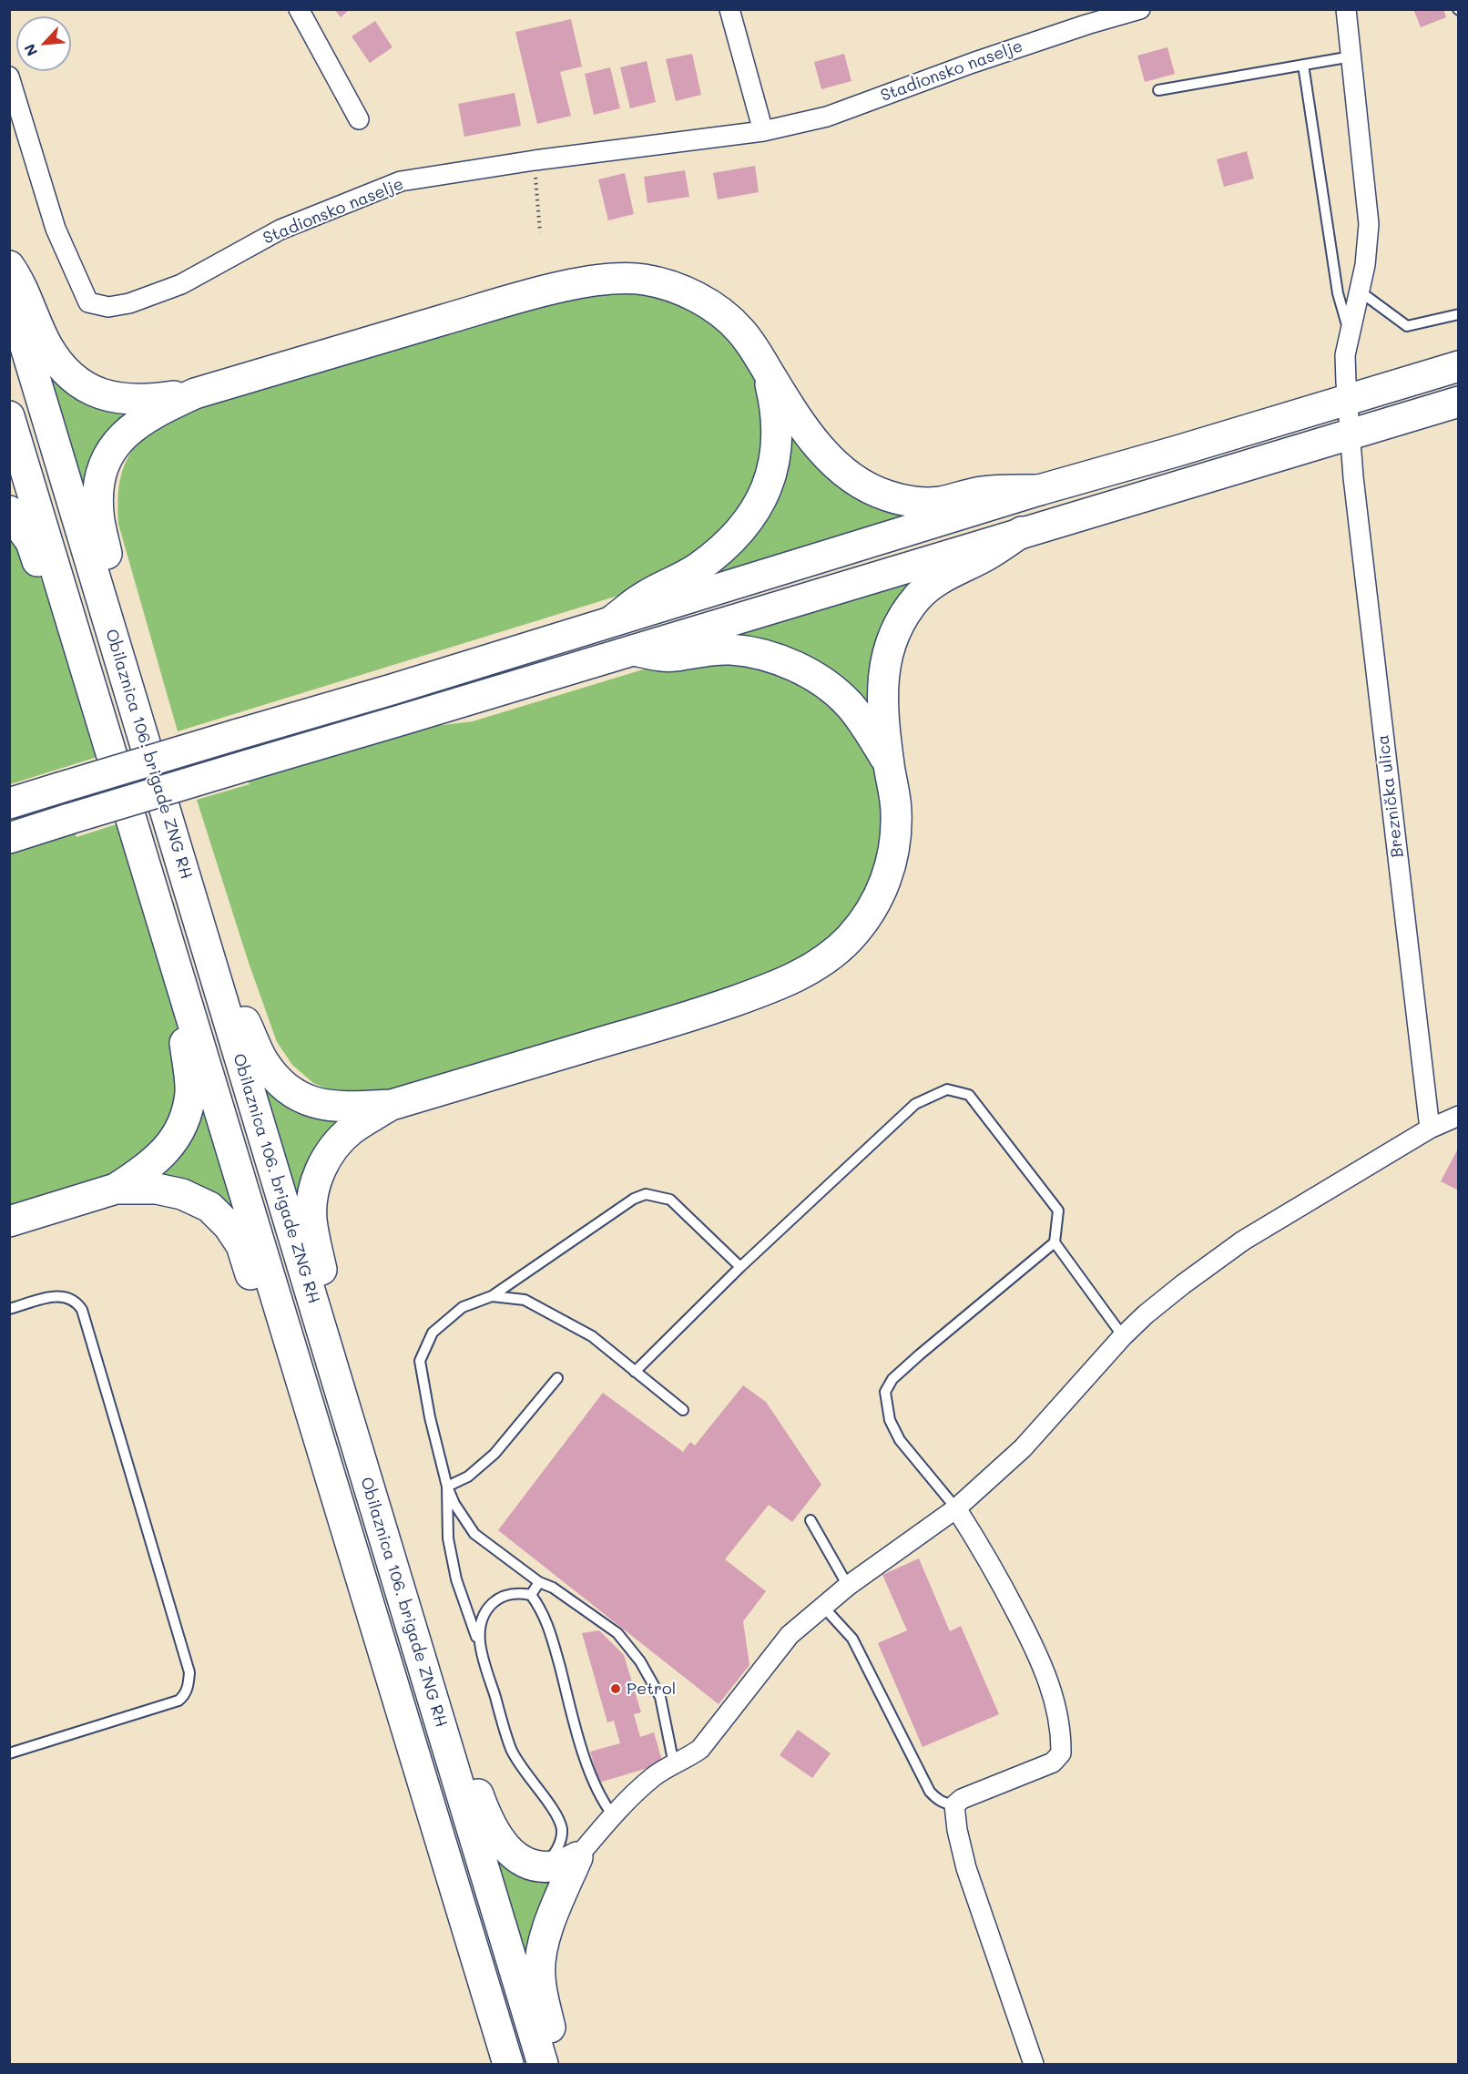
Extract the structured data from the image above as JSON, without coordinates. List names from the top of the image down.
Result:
{
  "streets": {
    "main road": ["Obilaznica 106. brigade ZNG RH"],
    "street": ["Stadionsko naselje", "Breznička ulica"]
  },
  "places": ["Petrol"],
  "north": "bottom left"
}
